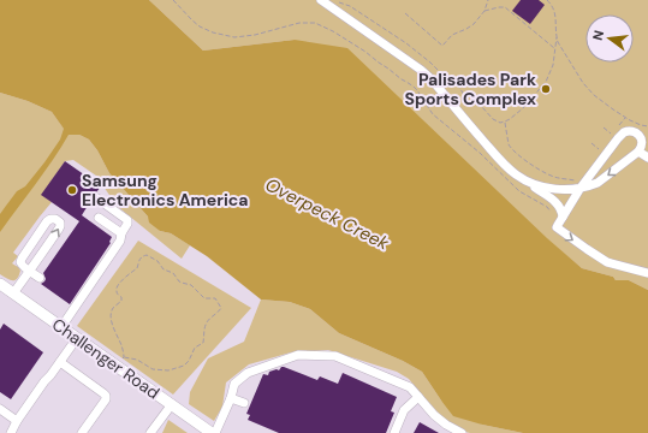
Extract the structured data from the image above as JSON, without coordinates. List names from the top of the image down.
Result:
{
  "streets": {
    "main road": ["Challenger Road"]
  },
  "water": ["Overpeck Creek"],
  "places": ["Palisades Park Sports Complex", "Samsung Electronics America"],
  "north": "left"
}
